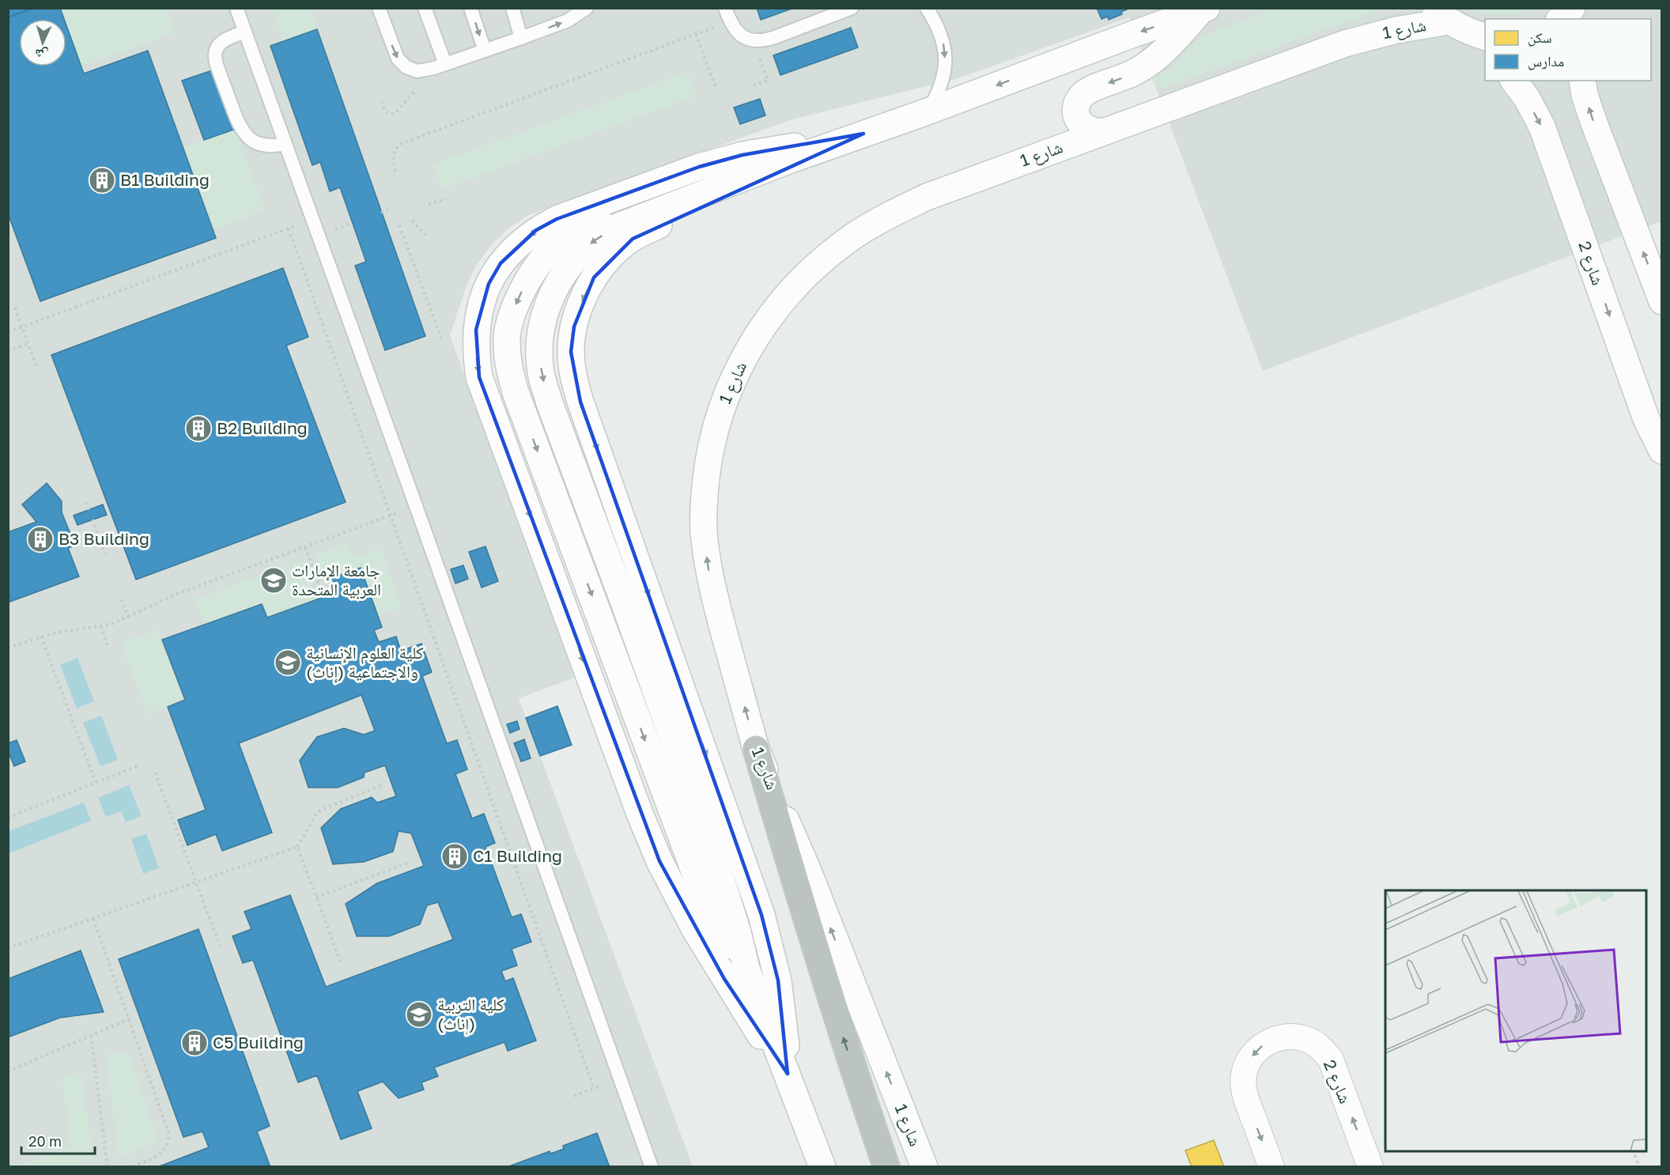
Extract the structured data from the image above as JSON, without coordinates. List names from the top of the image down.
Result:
{
  "streets": {
    "street": ["شارع 1", "شارع 2"]
  },
  "one_way": ["شارع 1"],
  "places": {
    "building": [
      "B1 Building",
      "B2 Building",
      "B3 Building",
      "C1 Building",
      "C5 Building"
    ],
    "school or university": ["جامعة الإمارات العربية المتحدة", "كلية العلوم الإنسانية والاجتماعية (إناث)", "كلية التربية (إناث)"]
  },
  "legend": ["سكن", "مدارس"],
  "scale_bar": "20 m",
  "north": "bottom"
}
